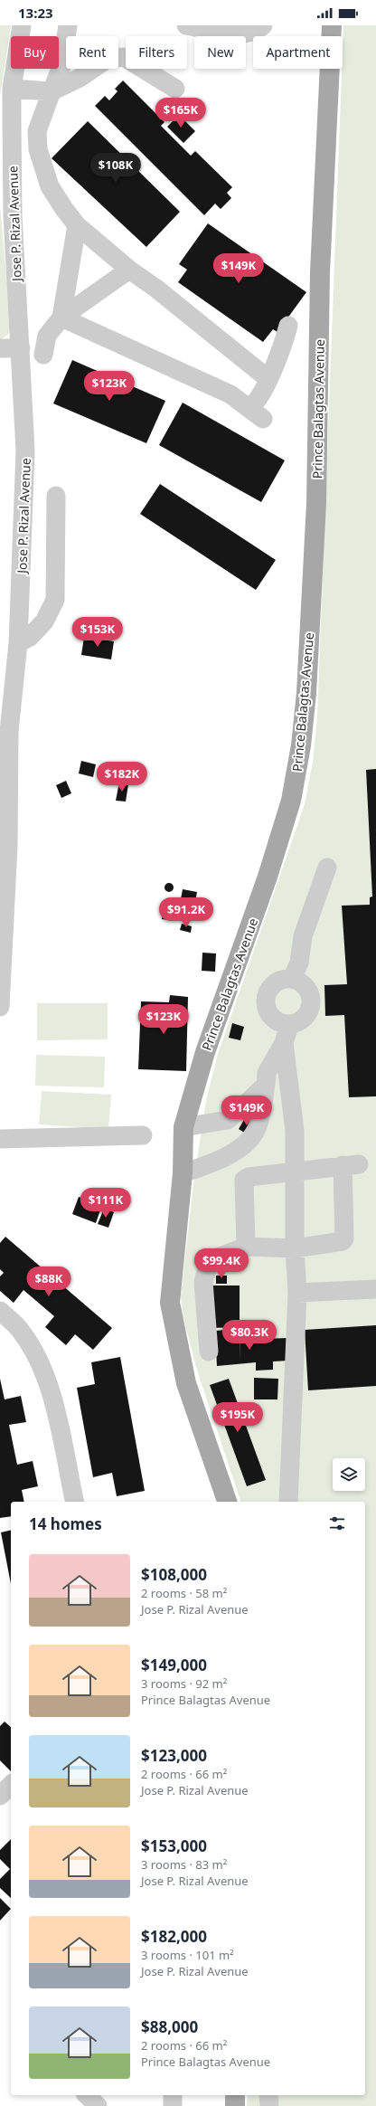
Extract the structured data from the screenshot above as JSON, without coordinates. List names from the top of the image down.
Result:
{
  "streets": {
    "main road": ["Prince Balagtas Avenue"],
    "street": ["Jose P. Rizal Avenue"]
  },
  "page": {
    "status": "13:23",
    "chip": [
      "Buy",
      "Rent",
      "Filters",
      "New",
      "Apartment"
    ],
    "price": [
      "$165K",
      "$108K",
      "$149K",
      "$123K",
      "$153K",
      "$182K",
      "$91.2K",
      "$123K",
      "$149K",
      "$111K",
      "$99.4K",
      "$88K",
      "$80.3K",
      "$195K"
    ],
    "heading": "14 homes",
    "list": [
      {
        "name": "$108,000",
        "note": "2 rooms · 58 m² · Jose P. Rizal Avenue"
      },
      {
        "name": "$149,000",
        "note": "3 rooms · 92 m² · Prince Balagtas Avenue"
      },
      {
        "name": "$123,000",
        "note": "2 rooms · 66 m² · Jose P. Rizal Avenue"
      },
      {
        "name": "$153,000",
        "note": "3 rooms · 83 m² · Jose P. Rizal Avenue"
      },
      {
        "name": "$182,000",
        "note": "3 rooms · 101 m² · Jose P. Rizal Avenue"
      },
      {
        "name": "$88,000",
        "note": "2 rooms · 66 m² · Prince Balagtas Avenue"
      }
    ]
  }
}
